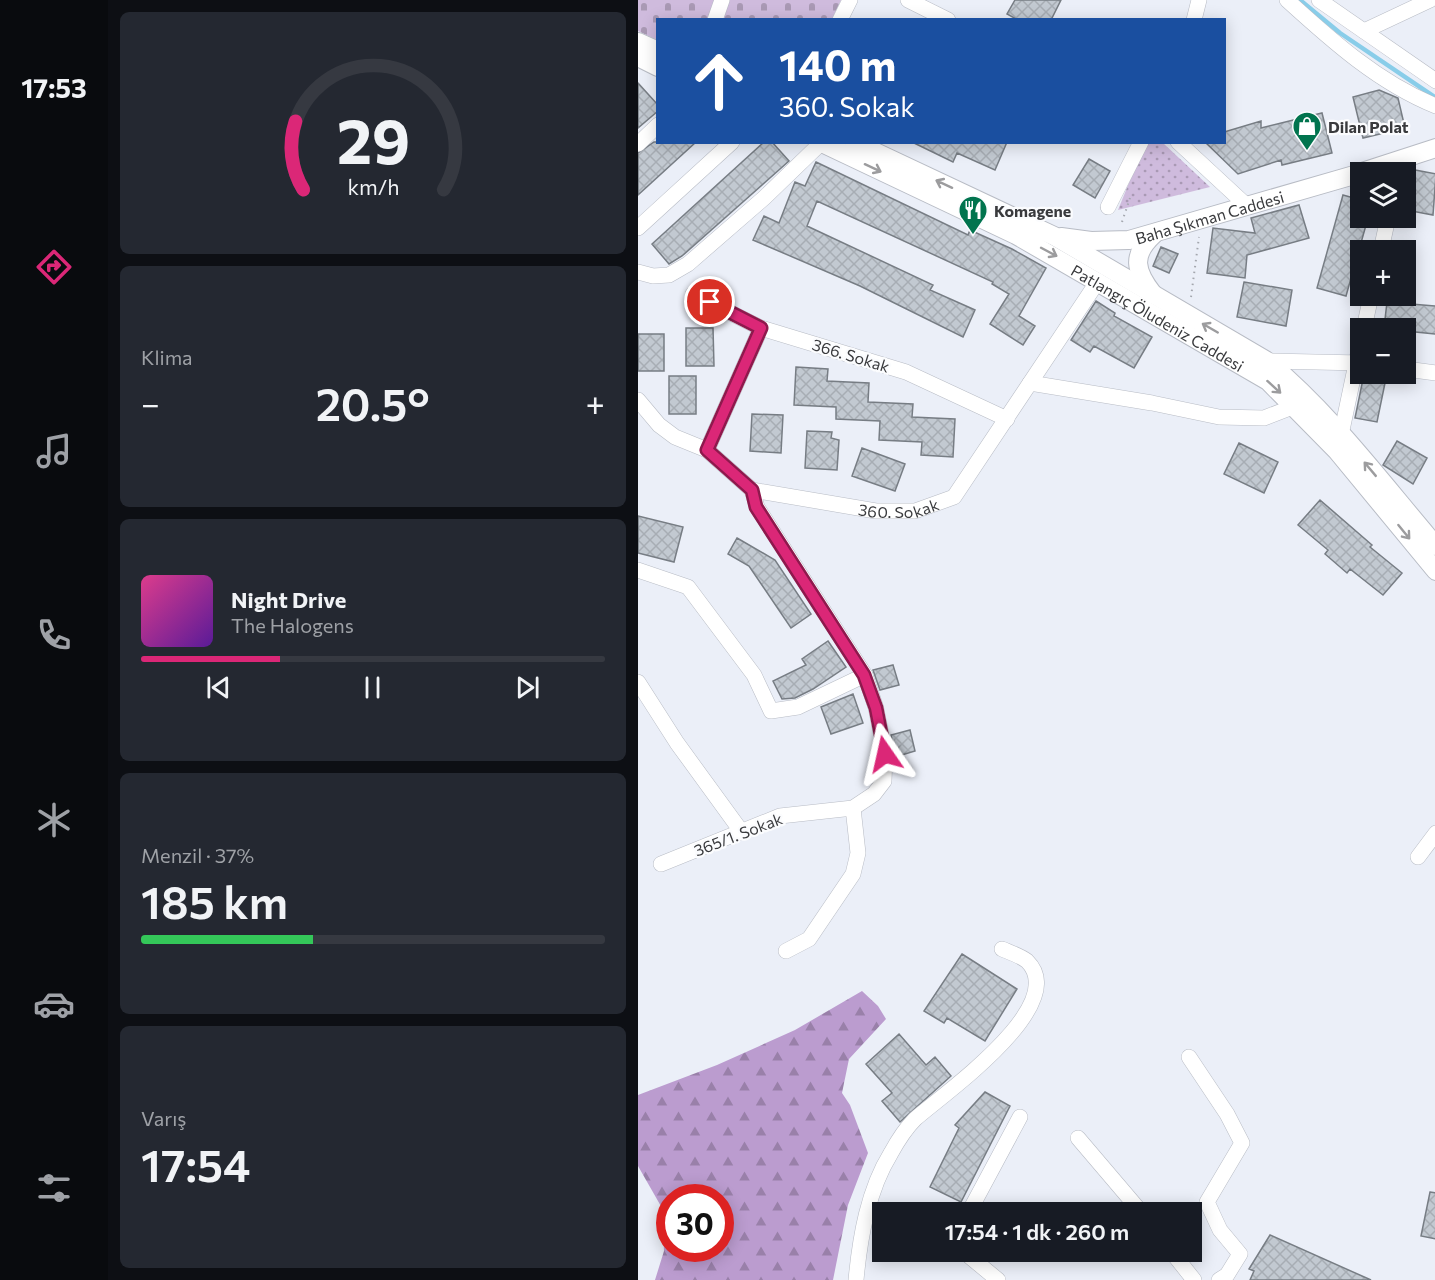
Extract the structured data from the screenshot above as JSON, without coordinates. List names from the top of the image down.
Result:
{
  "streets": {
    "main road": ["Baha Şıkman Caddesi", "Patlangıç Öludeniz Caddesi"],
    "street": ["366. Sokak", "360. Sokak", "365/1. Sokak"]
  },
  "crossings": [
    ["Baha Şıkman Caddesi", "Patlangıç Öludeniz Caddesi"],
    ["Patlangıç Öludeniz Caddesi", "360. Sokak"],
    ["366. Sokak", "360. Sokak"]
  ],
  "places": {
    "shop": ["Dilan Polat"],
    "restaurant": ["Komagene"]
  },
  "page": {
    "tabs": "17:53",
    "turn": ["140 m", "360. Sokak"],
    "map_buttons": ["+", "−"],
    "tile": [
      "Klima",
      ["Menzil · 37%", "185 km"],
      ["Varış", "17:54"]
    ],
    "heat": ["−", "20.5°", "+"],
    "song": ["Night Drive", "The Halogens"],
    "limit": "30",
    "trip": "17:54 · 1 dk · 260 m",
    "gauge": ["29", "km/h"]
  }
}
